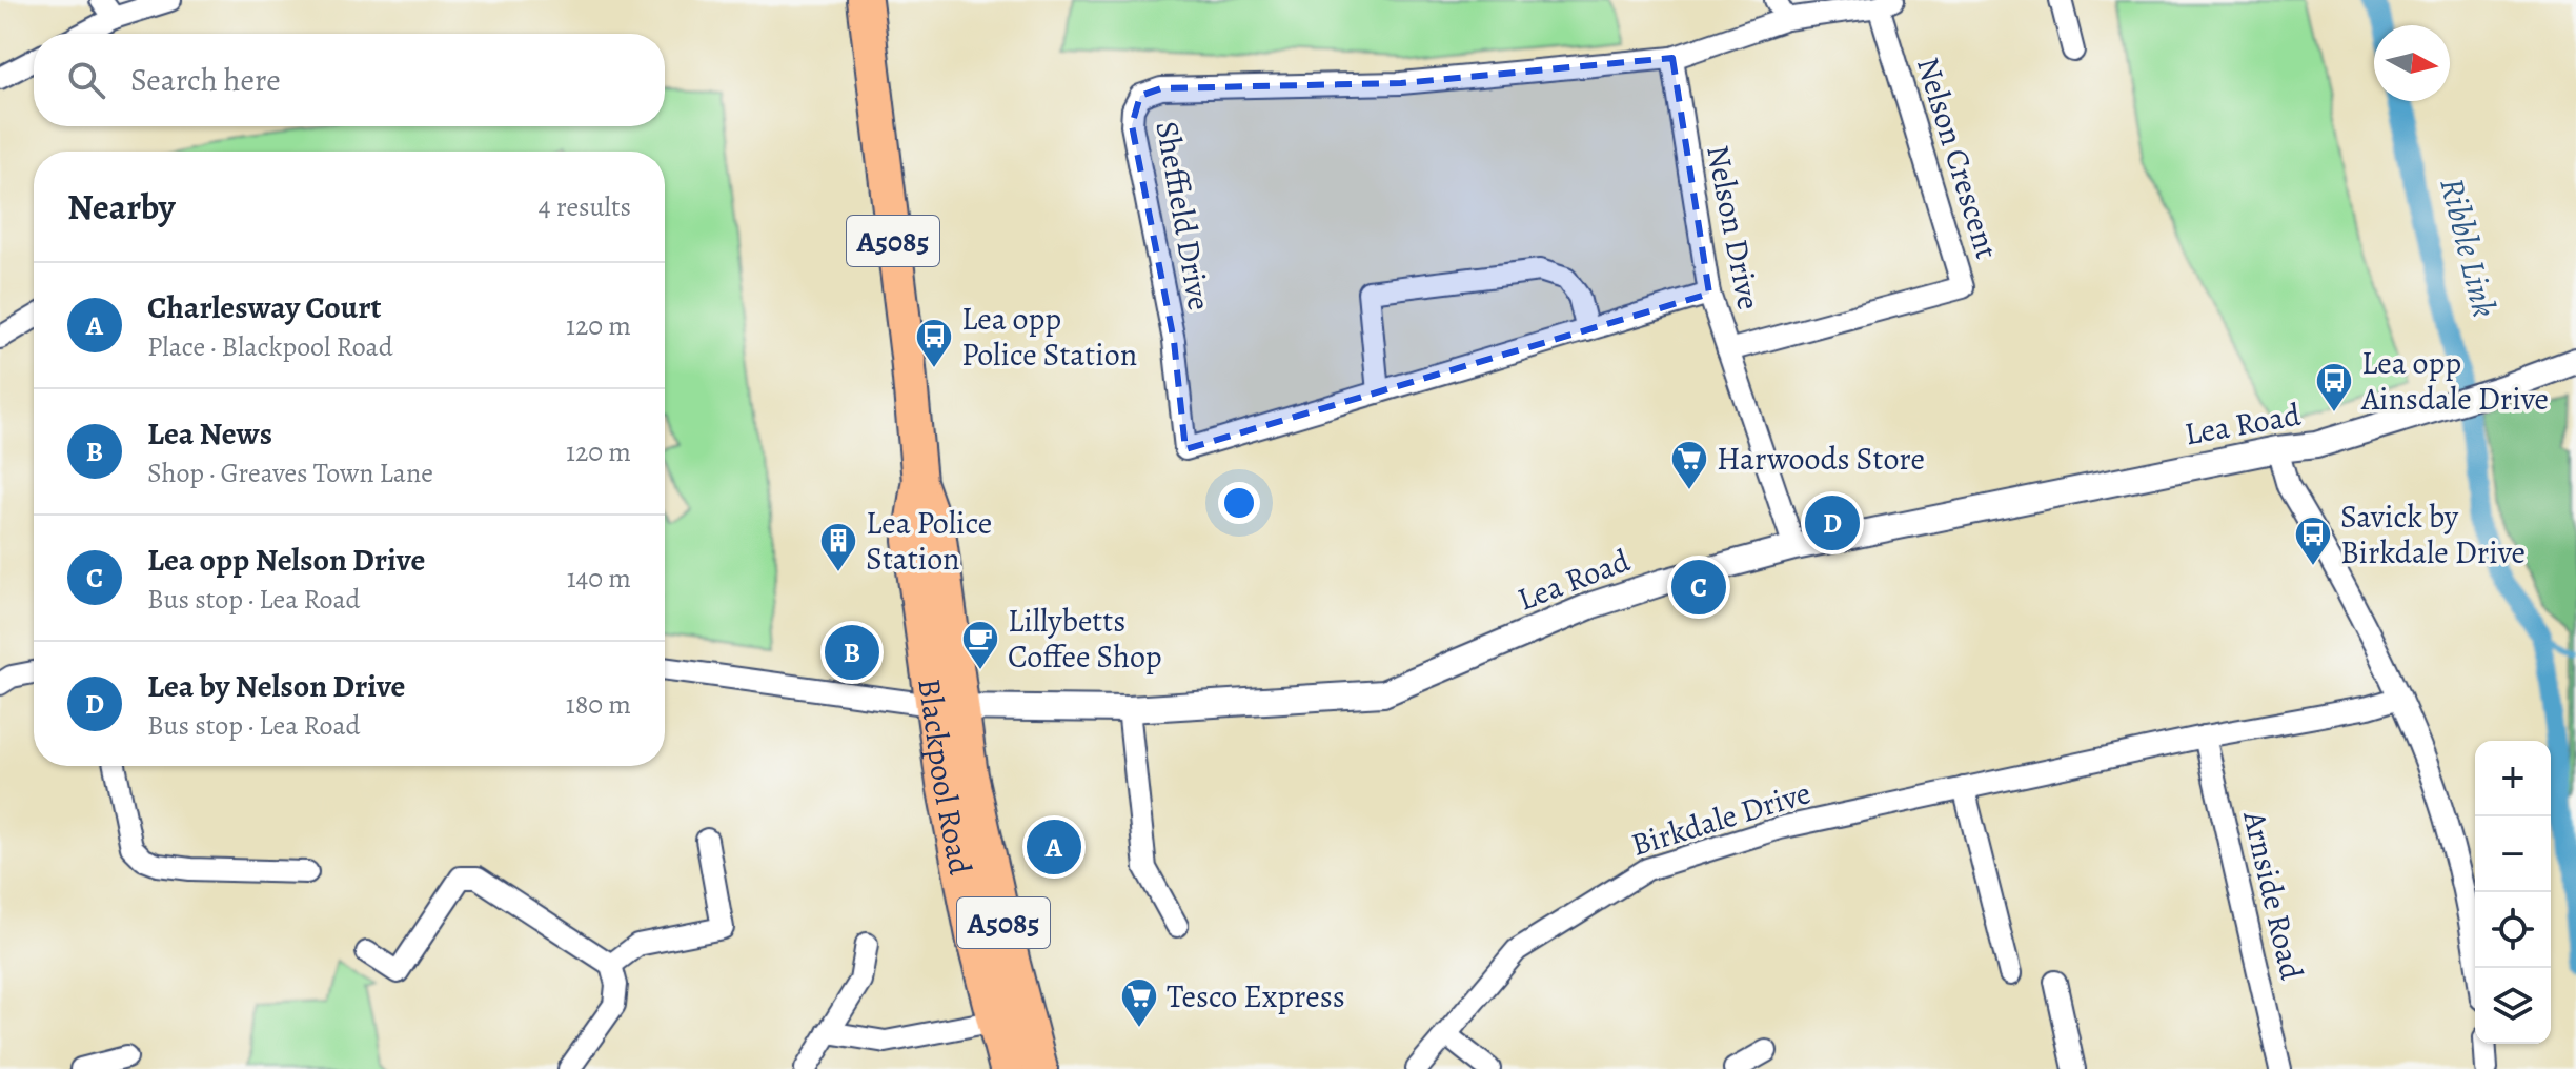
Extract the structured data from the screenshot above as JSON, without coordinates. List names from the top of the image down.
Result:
{
  "streets": {
    "highway": ["A5085", "Blackpool Road"],
    "street": [
      "Nelson Crescent",
      "Sheffield Drive",
      "Nelson Drive",
      "Lea Road",
      "Birkdale Drive",
      "Arnside Road"
    ]
  },
  "crossings": [
    ["Nelson Crescent", "Sheffield Drive"],
    ["Nelson Crescent", "Nelson Drive"],
    ["Sheffield Drive", "Nelson Drive"],
    ["Nelson Drive", "Lea Road"],
    ["Lea Road", "Blackpool Road"],
    ["Birkdale Drive", "Arnside Road"]
  ],
  "water": ["Ribble Link"],
  "places": {
    "bus stop": ["Lea opp Police Station", "Lea opp Ainsdale Drive", "Savick by Birkdale Drive"],
    "supermarket": ["Harwoods Store", "Tesco Express"],
    "building": ["Lea Police Station"],
    "cafe": ["Lillybetts Coffee Shop"]
  },
  "north": "right",
  "page": {
    "search": "Search here",
    "heading": ["Nearby", "4 results"],
    "list": [
      {
        "mark": "A",
        "name": "Charlesway Court",
        "note": "Place · Blackpool Road",
        "value": "120 m"
      },
      {
        "mark": "B",
        "name": "Lea News",
        "note": "Shop · Greaves Town Lane",
        "value": "120 m"
      },
      {
        "mark": "C",
        "name": "Lea opp Nelson Drive",
        "note": "Bus stop · Lea Road",
        "value": "140 m"
      },
      {
        "mark": "D",
        "name": "Lea by Nelson Drive",
        "note": "Bus stop · Lea Road",
        "value": "180 m"
      }
    ],
    "pins": [
      "D",
      "C",
      "B",
      "A"
    ],
    "map_buttons": ["+", "−"]
  }
}
